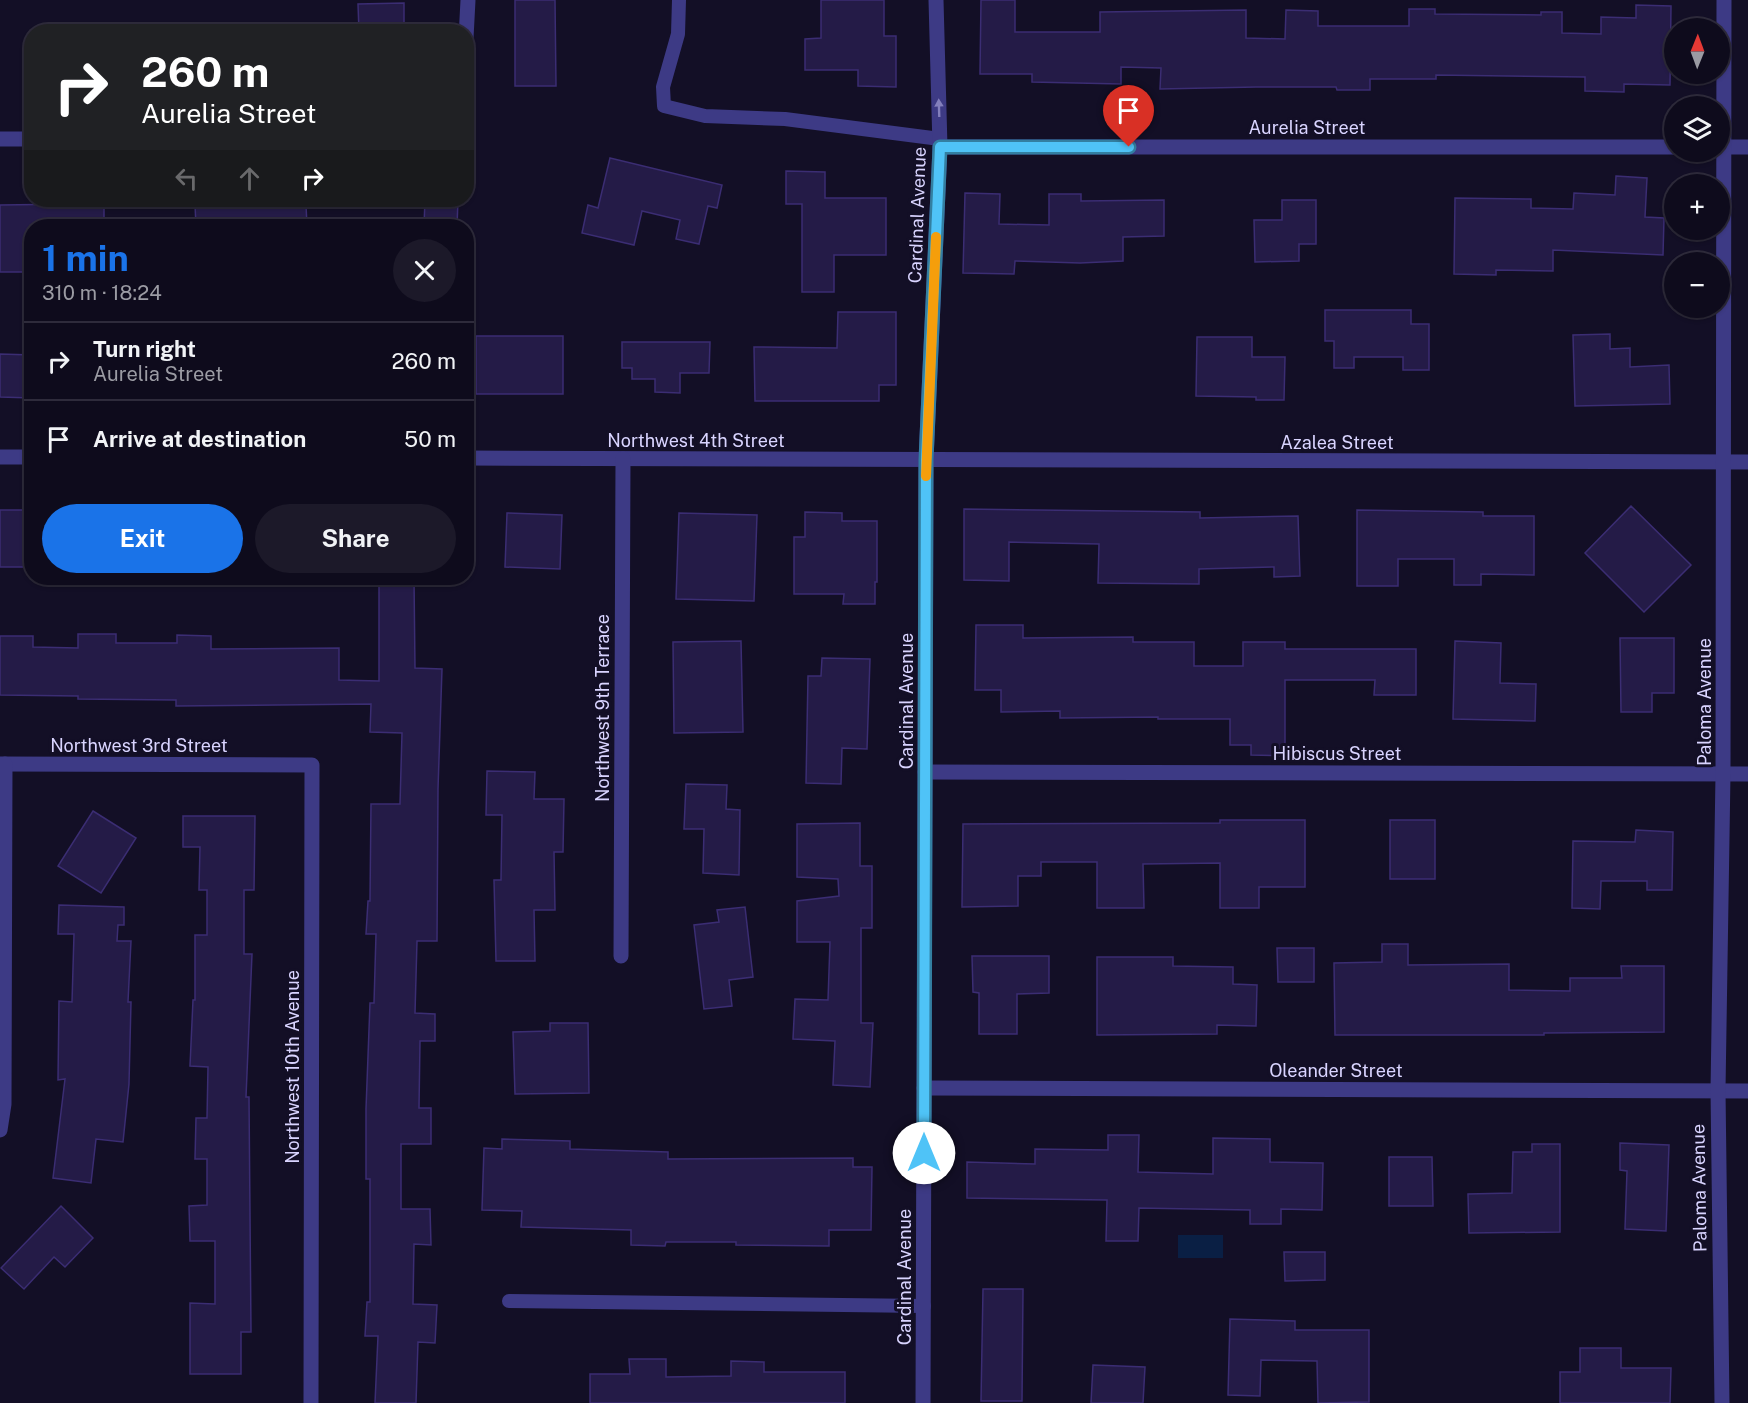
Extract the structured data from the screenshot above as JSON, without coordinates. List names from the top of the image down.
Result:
{
  "streets": {
    "street": [
      "Aurelia Street",
      "Cardinal Avenue",
      "Northwest 4th Street",
      "Azalea Street",
      "Paloma Avenue",
      "Northwest 9th Terrace",
      "Northwest 3rd Street",
      "Hibiscus Street",
      "Northwest 10th Avenue",
      "Oleander Street"
    ]
  },
  "crossings": [
    ["Aurelia Street", "Cardinal Avenue"],
    ["Cardinal Avenue", "Northwest 4th Street"],
    ["Cardinal Avenue", "Azalea Street"],
    ["Cardinal Avenue", "Hibiscus Street"],
    ["Cardinal Avenue", "Oleander Street"],
    ["Northwest 4th Street", "Azalea Street"],
    ["Northwest 4th Street", "Northwest 9th Terrace"],
    ["Azalea Street", "Paloma Avenue"],
    ["Paloma Avenue", "Hibiscus Street"],
    ["Paloma Avenue", "Oleander Street"],
    ["Northwest 3rd Street", "Northwest 10th Avenue"]
  ],
  "north": "top",
  "page": {
    "map_buttons": ["+", "−"],
    "turn": ["260 m", "Aurelia Street"],
    "heading": ["1 min", "310 m · 18:24"],
    "list": [
      {
        "name": "Turn right",
        "note": "Aurelia Street",
        "value": "260 m"
      },
      {
        "name": "Arrive at destination",
        "value": "50 m"
      }
    ],
    "buttons": ["Exit", "Share"]
  }
}
